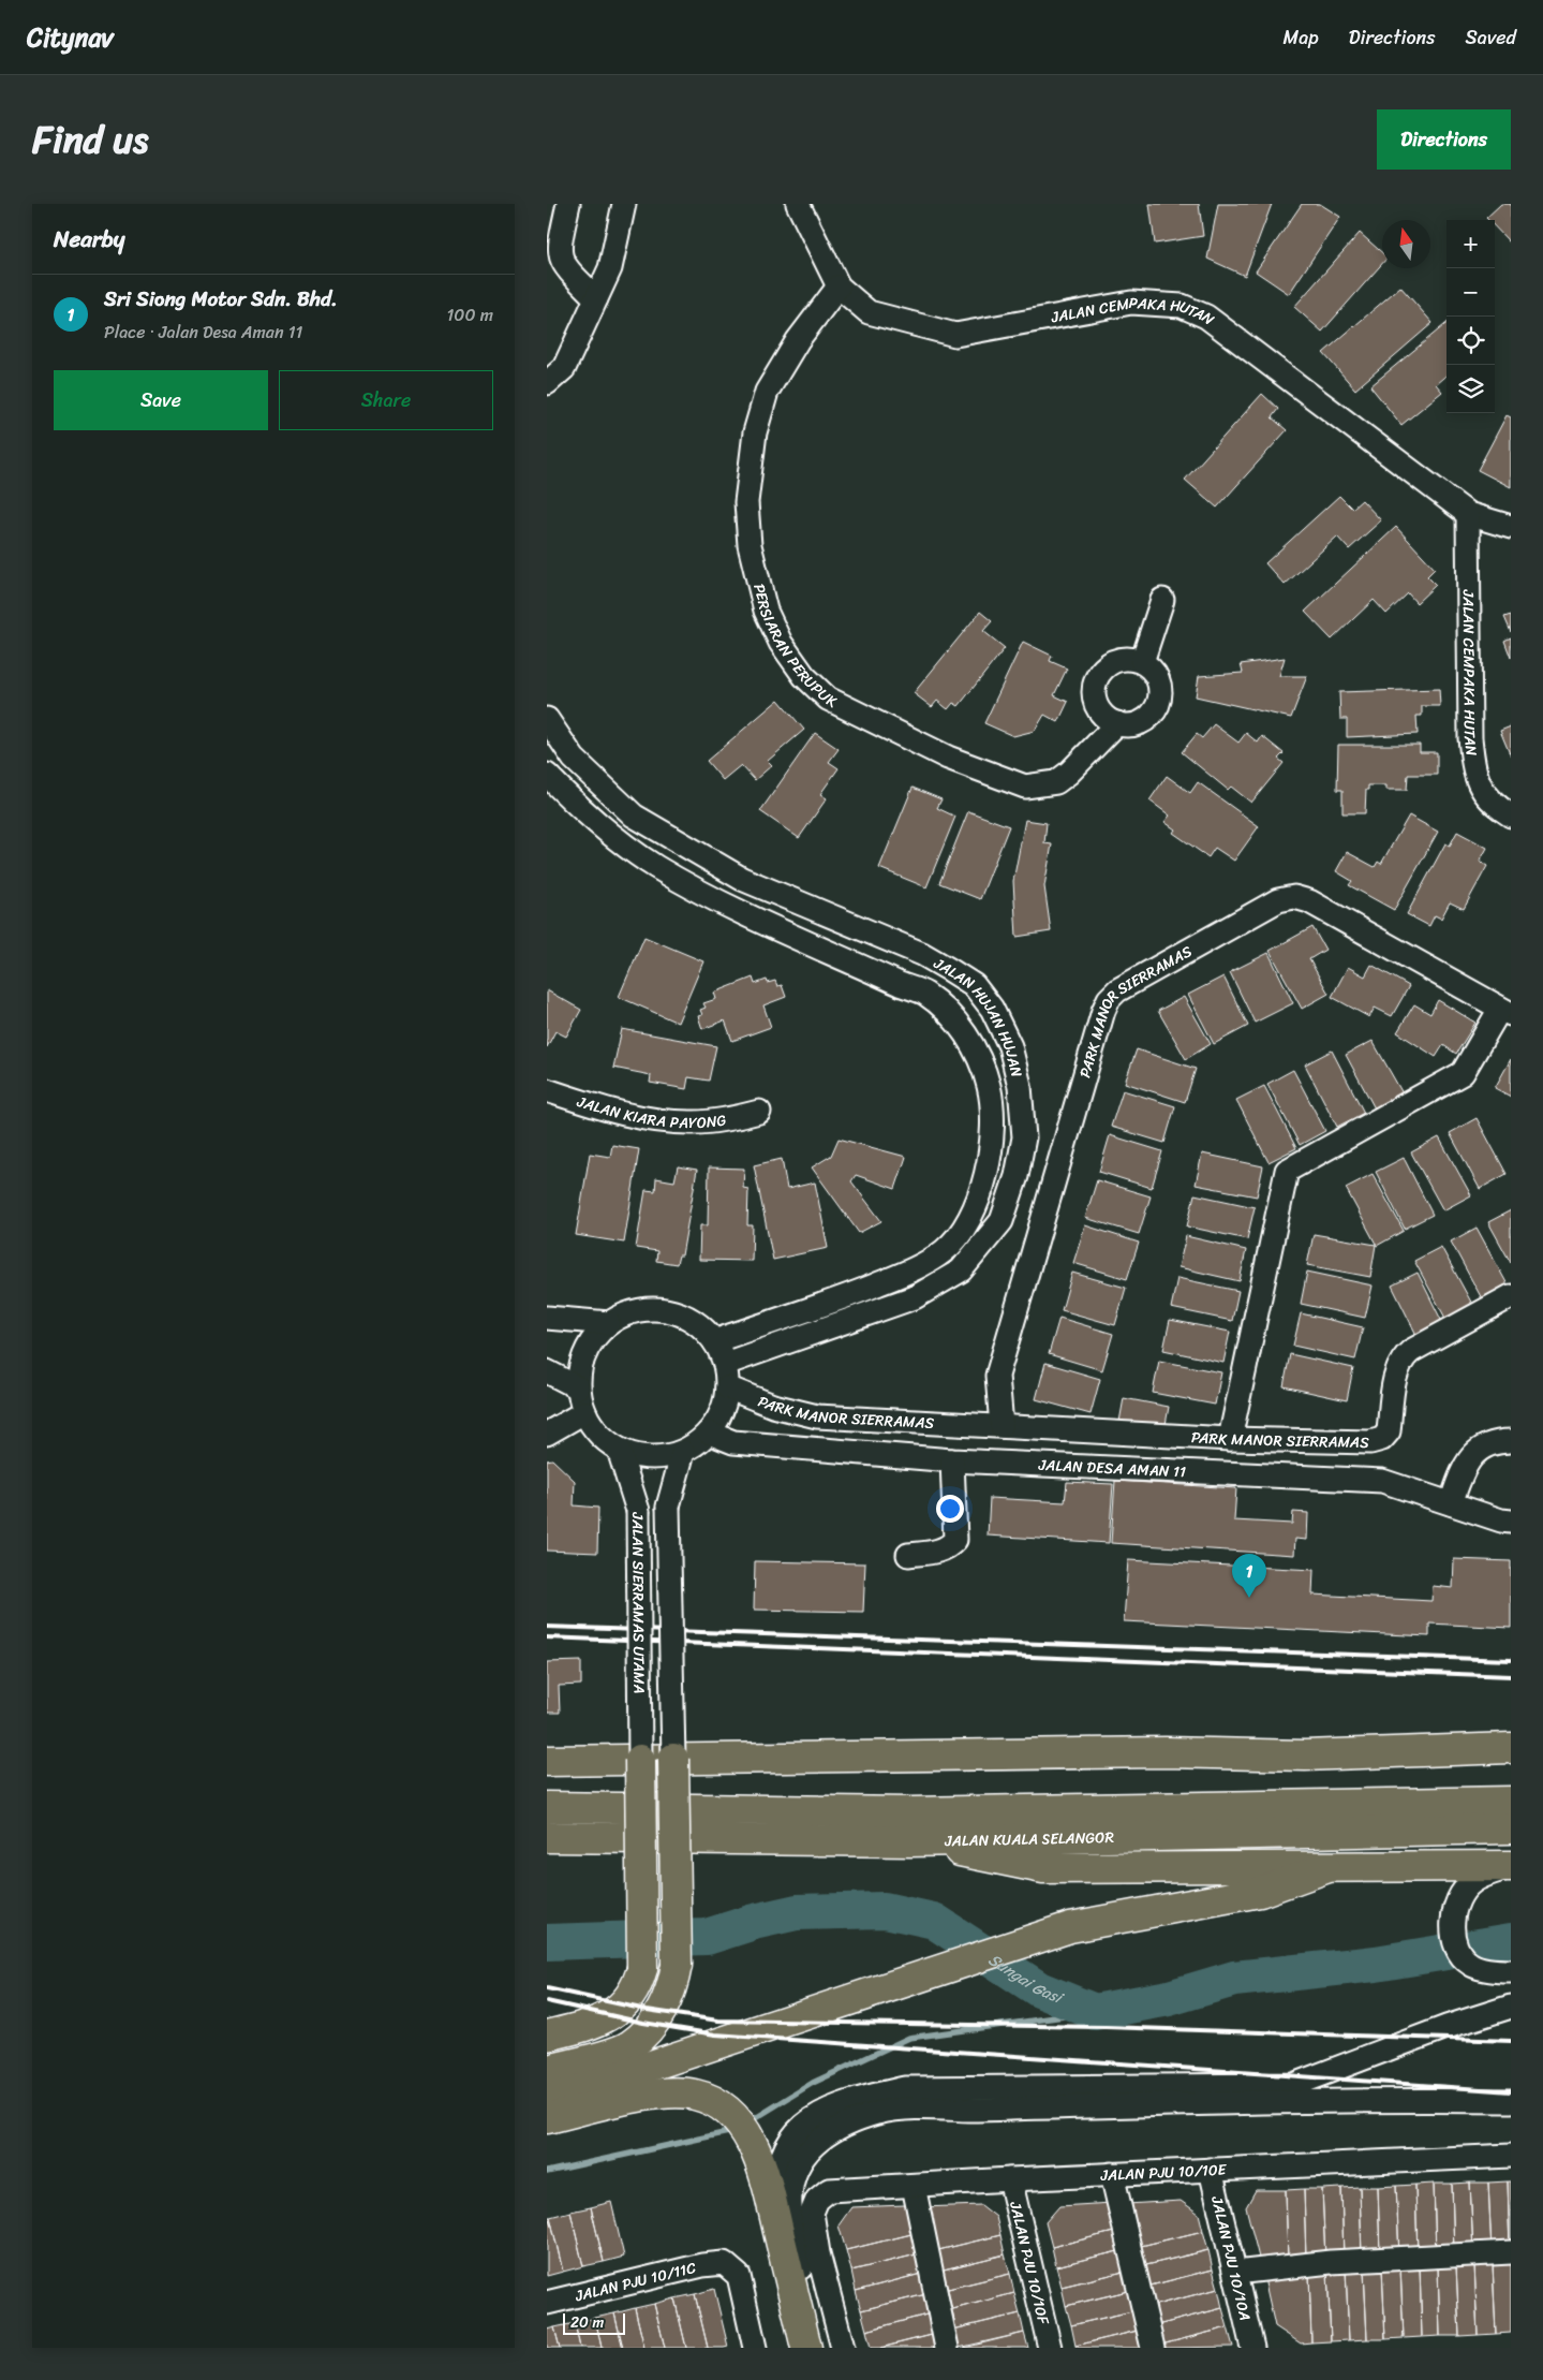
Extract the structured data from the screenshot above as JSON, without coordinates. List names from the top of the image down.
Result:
{
  "streets": {
    "highway": ["JALAN KUALA SELANGOR"],
    "street": [
      "JALAN CEMPAKA HUTAN",
      "PERSIARAN PERUPUK",
      "PARK MANOR SIERRAMAS",
      "JALAN HUJAN HUJAN",
      "JALAN KIARA PAYONG",
      "JALAN DESA AMAN 11",
      "JALAN SIERRAMAS UTAMA",
      "JALAN PJU 10/10E",
      "JALAN PJU 10/10A",
      "JALAN PJU 10/10F",
      "JALAN PJU 10/11C"
    ]
  },
  "crossings": [
    ["JALAN CEMPAKA HUTAN", "PERSIARAN PERUPUK"],
    ["PARK MANOR SIERRAMAS", "JALAN HUJAN HUJAN"],
    ["PARK MANOR SIERRAMAS", "JALAN DESA AMAN 11"],
    ["PARK MANOR SIERRAMAS", "JALAN SIERRAMAS UTAMA"],
    ["JALAN HUJAN HUJAN", "JALAN DESA AMAN 11"],
    ["JALAN HUJAN HUJAN", "JALAN SIERRAMAS UTAMA"],
    ["JALAN DESA AMAN 11", "JALAN SIERRAMAS UTAMA"],
    ["JALAN PJU 10/10E", "JALAN PJU 10/10A"],
    ["JALAN PJU 10/10E", "JALAN PJU 10/10F"]
  ],
  "water": ["Sungai Gasi"],
  "scale_bar": "20 m",
  "north": "top",
  "page": {
    "header": "Citynav",
    "nav": ["Map", "Directions", "Saved"],
    "title": "Find us",
    "buttons": [
      "Directions",
      ["Save", "Share"]
    ],
    "heading": "Nearby",
    "map_buttons": ["+", "−"],
    "list": [
      {
        "mark": "1",
        "name": "Sri Siong Motor Sdn. Bhd.",
        "note": "Place · Jalan Desa Aman 11",
        "value": "100 m"
      }
    ],
    "pins": "1",
    "scale": "20 m"
  }
}
